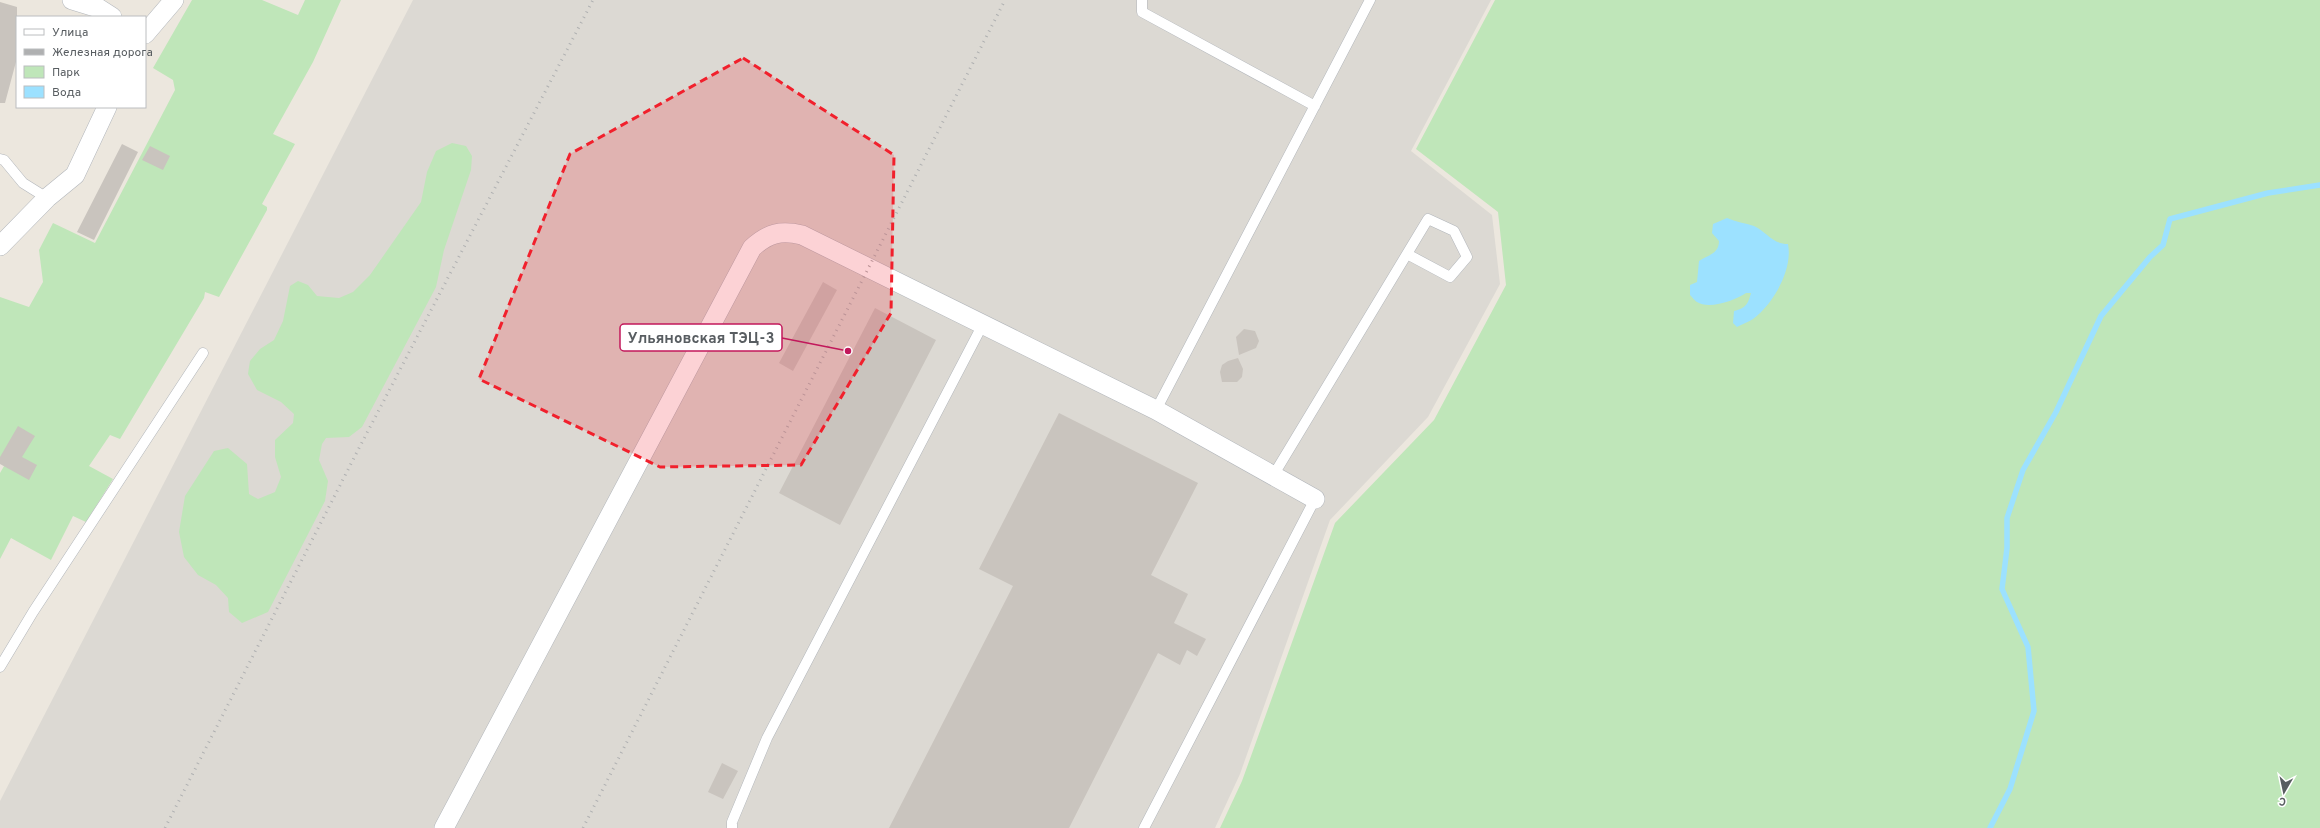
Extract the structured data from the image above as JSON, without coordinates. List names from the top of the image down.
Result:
{
  "places": ["Ульяновская ТЭЦ-3"],
  "legend": [
    "Улица",
    "Железная дорога",
    "Парк",
    "Вода"
  ],
  "north": "bottom"
}
